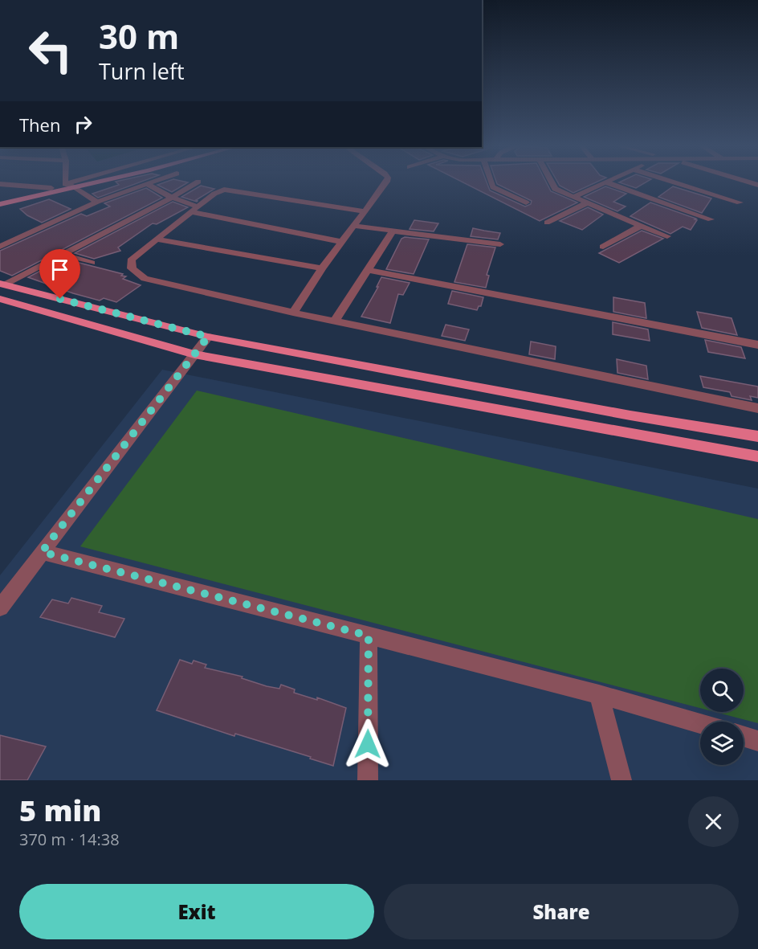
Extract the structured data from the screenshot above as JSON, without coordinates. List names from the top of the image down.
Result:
{
  "page": {
    "turn": ["30 m", "Turn left"],
    "then": "Then",
    "heading": ["5 min", "370 m · 14:38"],
    "buttons": ["Exit", "Share"]
  }
}
